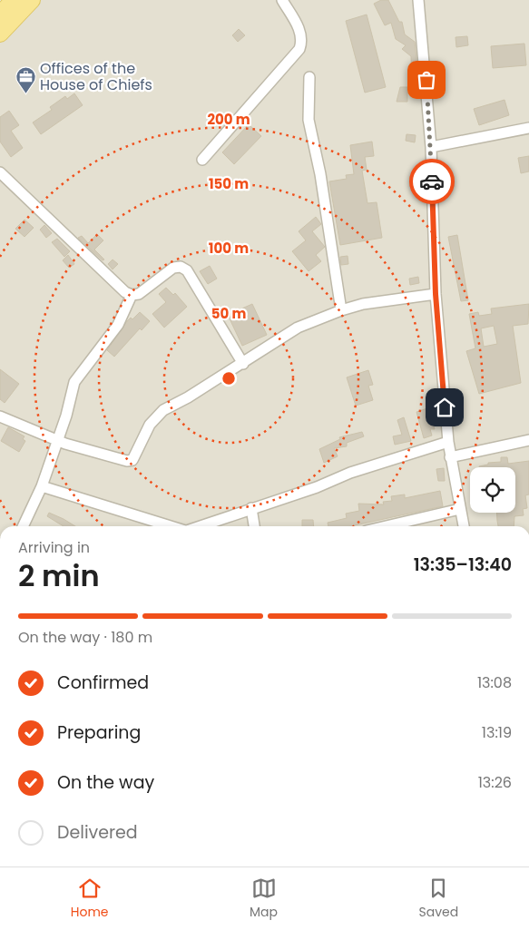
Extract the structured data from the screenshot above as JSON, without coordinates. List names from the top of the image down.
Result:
{
  "places": {
    "office": ["Offices of the House of Chiefs"]
  },
  "page": {
    "heading": ["2 min", "Arriving in", "13:35–13:40"],
    "bar": "On the way · 180 m",
    "list": [
      ["Confirmed", "13:08"],
      ["Preparing", "13:19"],
      ["On the way", "13:26"],
      "Delivered"
    ],
    "tabs": ["Home", "Map", "Saved"]
  },
  "rings": [
    "200 m",
    "150 m",
    "100 m",
    "50 m"
  ]
}
